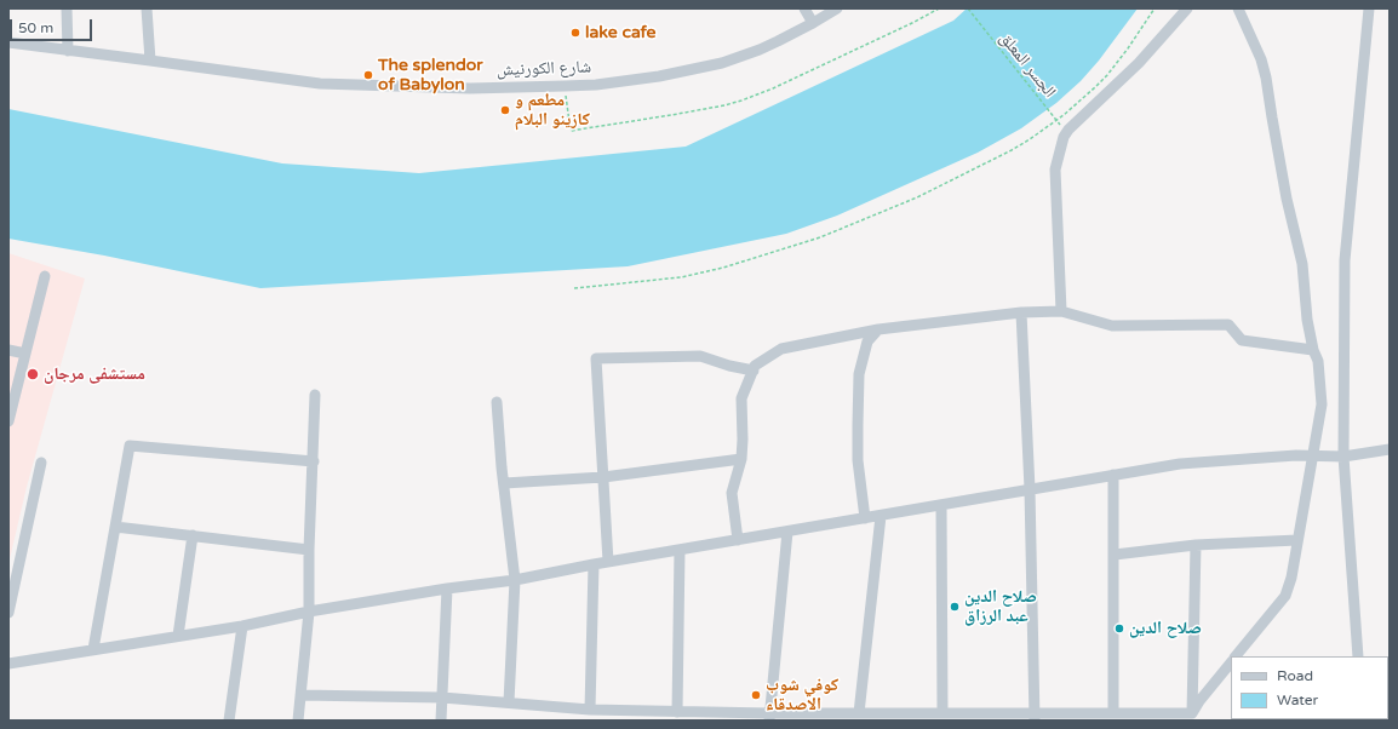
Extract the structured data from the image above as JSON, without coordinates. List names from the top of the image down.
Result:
{
  "streets": {
    "street": ["شارع الكورنيش"],
    "path": ["الجسر المعلق"]
  },
  "places": [
    "lake cafe",
    "The splendor of Babylon",
    "مطعم و كازينو البلام",
    "مستشفى مرجان",
    "صلاح الدين عبد الرزاق",
    "صلاح الدين",
    "كوفي شوب الاصدقاء"
  ],
  "legend": ["Road", "Water"],
  "scale_bar": "50 m"
}
